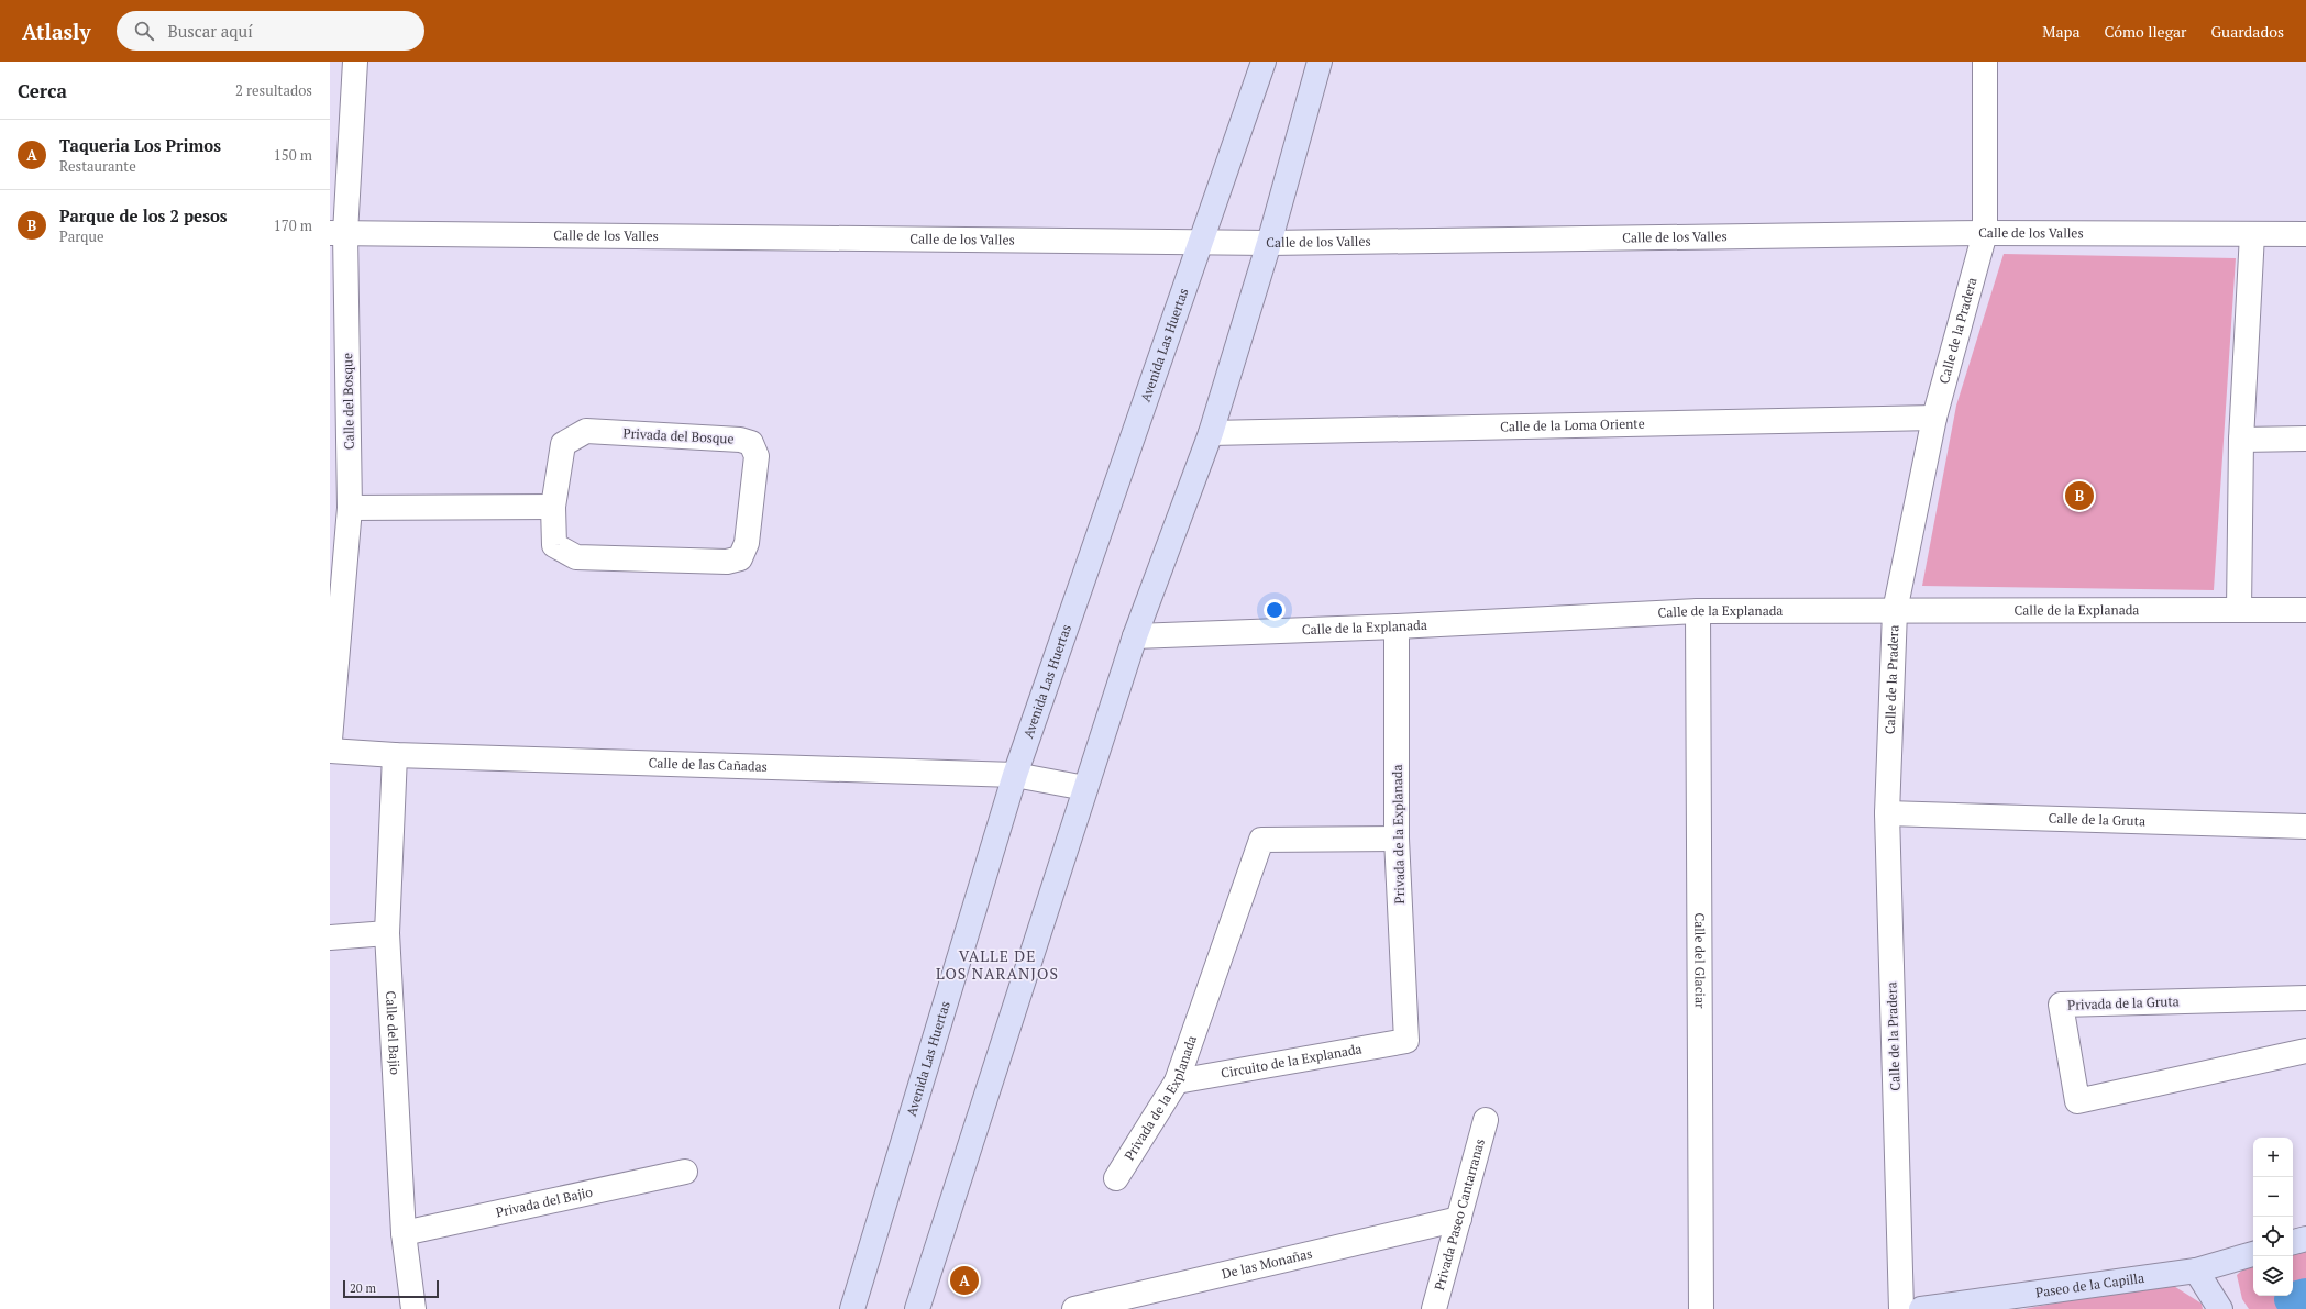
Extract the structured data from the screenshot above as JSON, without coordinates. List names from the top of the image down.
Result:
{
  "streets": {
    "street": [
      "Calle de los Valles",
      "Calle de la Pradera",
      "Avenida Las Huertas",
      "Calle del Bosque",
      "Calle de la Loma Oriente",
      "Privada del Bosque",
      "Calle de la Explanada",
      "Calle de las Cañadas",
      "Calle de la Gruta",
      "Privada de la Explanada",
      "Calle del Glaciar",
      "Privada de la Gruta",
      "Calle del Bajio",
      "Circuito de la Explanada",
      "Privada del Bajio",
      "Privada Paseo Cantarranas",
      "De las Monañas",
      "Paseo de la Capilla"
    ]
  },
  "crossings": [
    ["Calle de los Valles", "Calle de la Pradera"],
    ["Calle de los Valles", "Avenida Las Huertas"],
    ["Calle de los Valles", "Calle del Bosque"],
    ["Calle de la Pradera", "Calle de la Loma Oriente"],
    ["Calle de la Pradera", "Calle de la Explanada"],
    ["Calle de la Pradera", "Calle de la Gruta"],
    ["Avenida Las Huertas", "Calle de las Cañadas"],
    ["Calle de la Explanada", "Privada de la Explanada"],
    ["Calle de la Explanada", "Calle del Glaciar"],
    ["Calle de las Cañadas", "Calle del Bajio"],
    ["Privada de la Explanada", "Circuito de la Explanada"],
    ["Calle del Bajio", "Privada del Bajio"],
    ["Privada Paseo Cantarranas", "De las Monañas"]
  ],
  "districts": ["VALLE DE LOS NARANJOS"],
  "scale_bar": "20 m",
  "page": {
    "header": "Atlasly",
    "search": "Buscar aquí",
    "nav": ["Mapa", "Cómo llegar", "Guardados"],
    "heading": ["Cerca", "2 resultados"],
    "list": [
      {
        "mark": "A",
        "name": "Taqueria Los Primos",
        "note": "Restaurante",
        "value": "150 m"
      },
      {
        "mark": "B",
        "name": "Parque de los 2 pesos",
        "note": "Parque",
        "value": "170 m"
      }
    ],
    "pins": ["B", "A"],
    "map_buttons": ["+", "−"],
    "scale": "20 m"
  }
}
